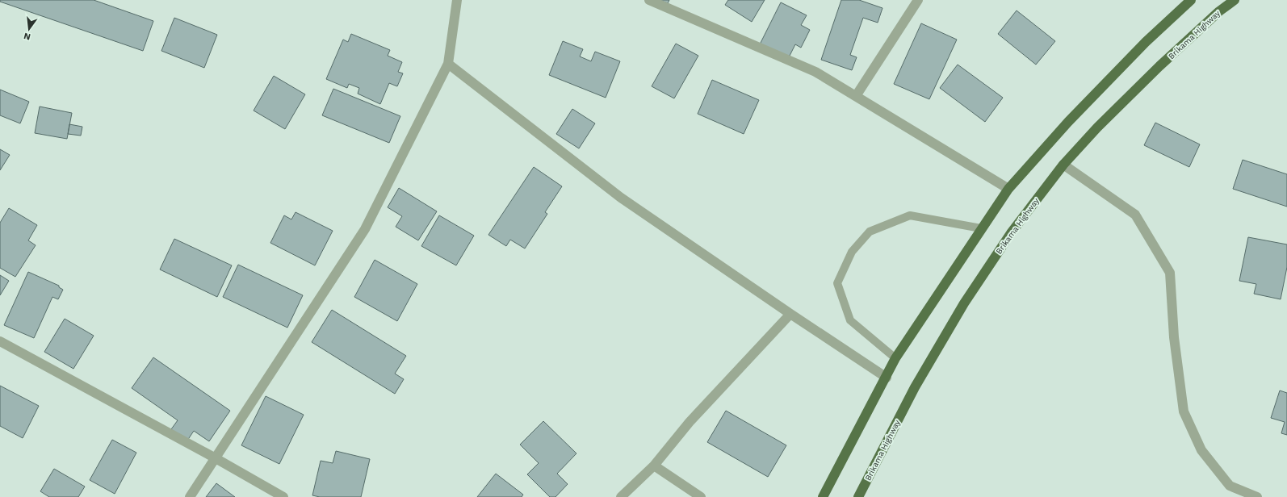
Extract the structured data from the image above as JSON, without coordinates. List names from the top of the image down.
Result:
{
  "streets": {
    "highway": ["Brikama Highway"]
  },
  "north": "bottom"
}
